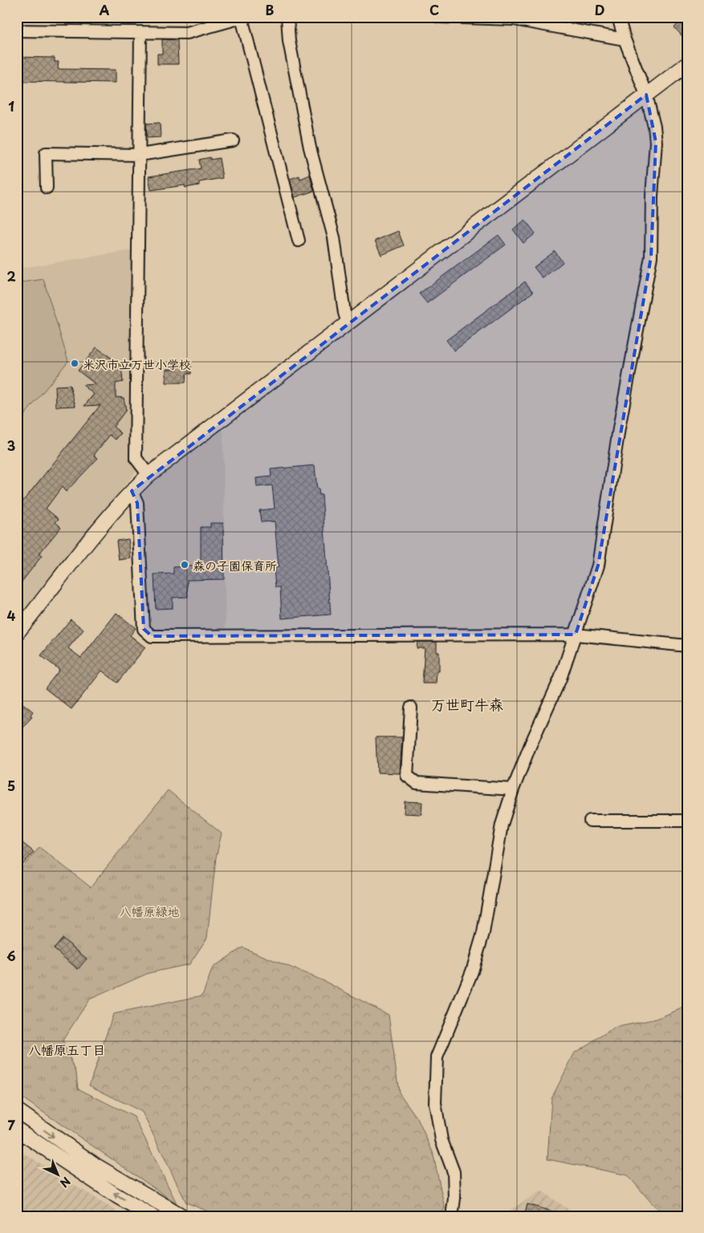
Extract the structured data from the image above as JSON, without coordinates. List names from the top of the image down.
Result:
{
  "districts": ["万世町牛森", "八幡原五丁目"],
  "parks": ["八幡原緑地"],
  "places": ["米沢市立万世小学校", "森の子園保育所"],
  "north": "bottom right",
  "grid": {
    "columns": [
      "A",
      "B",
      "C",
      "D"
    ],
    "rows": [
      "1",
      "2",
      "3",
      "4",
      "5",
      "6",
      "7"
    ]
  }
}
